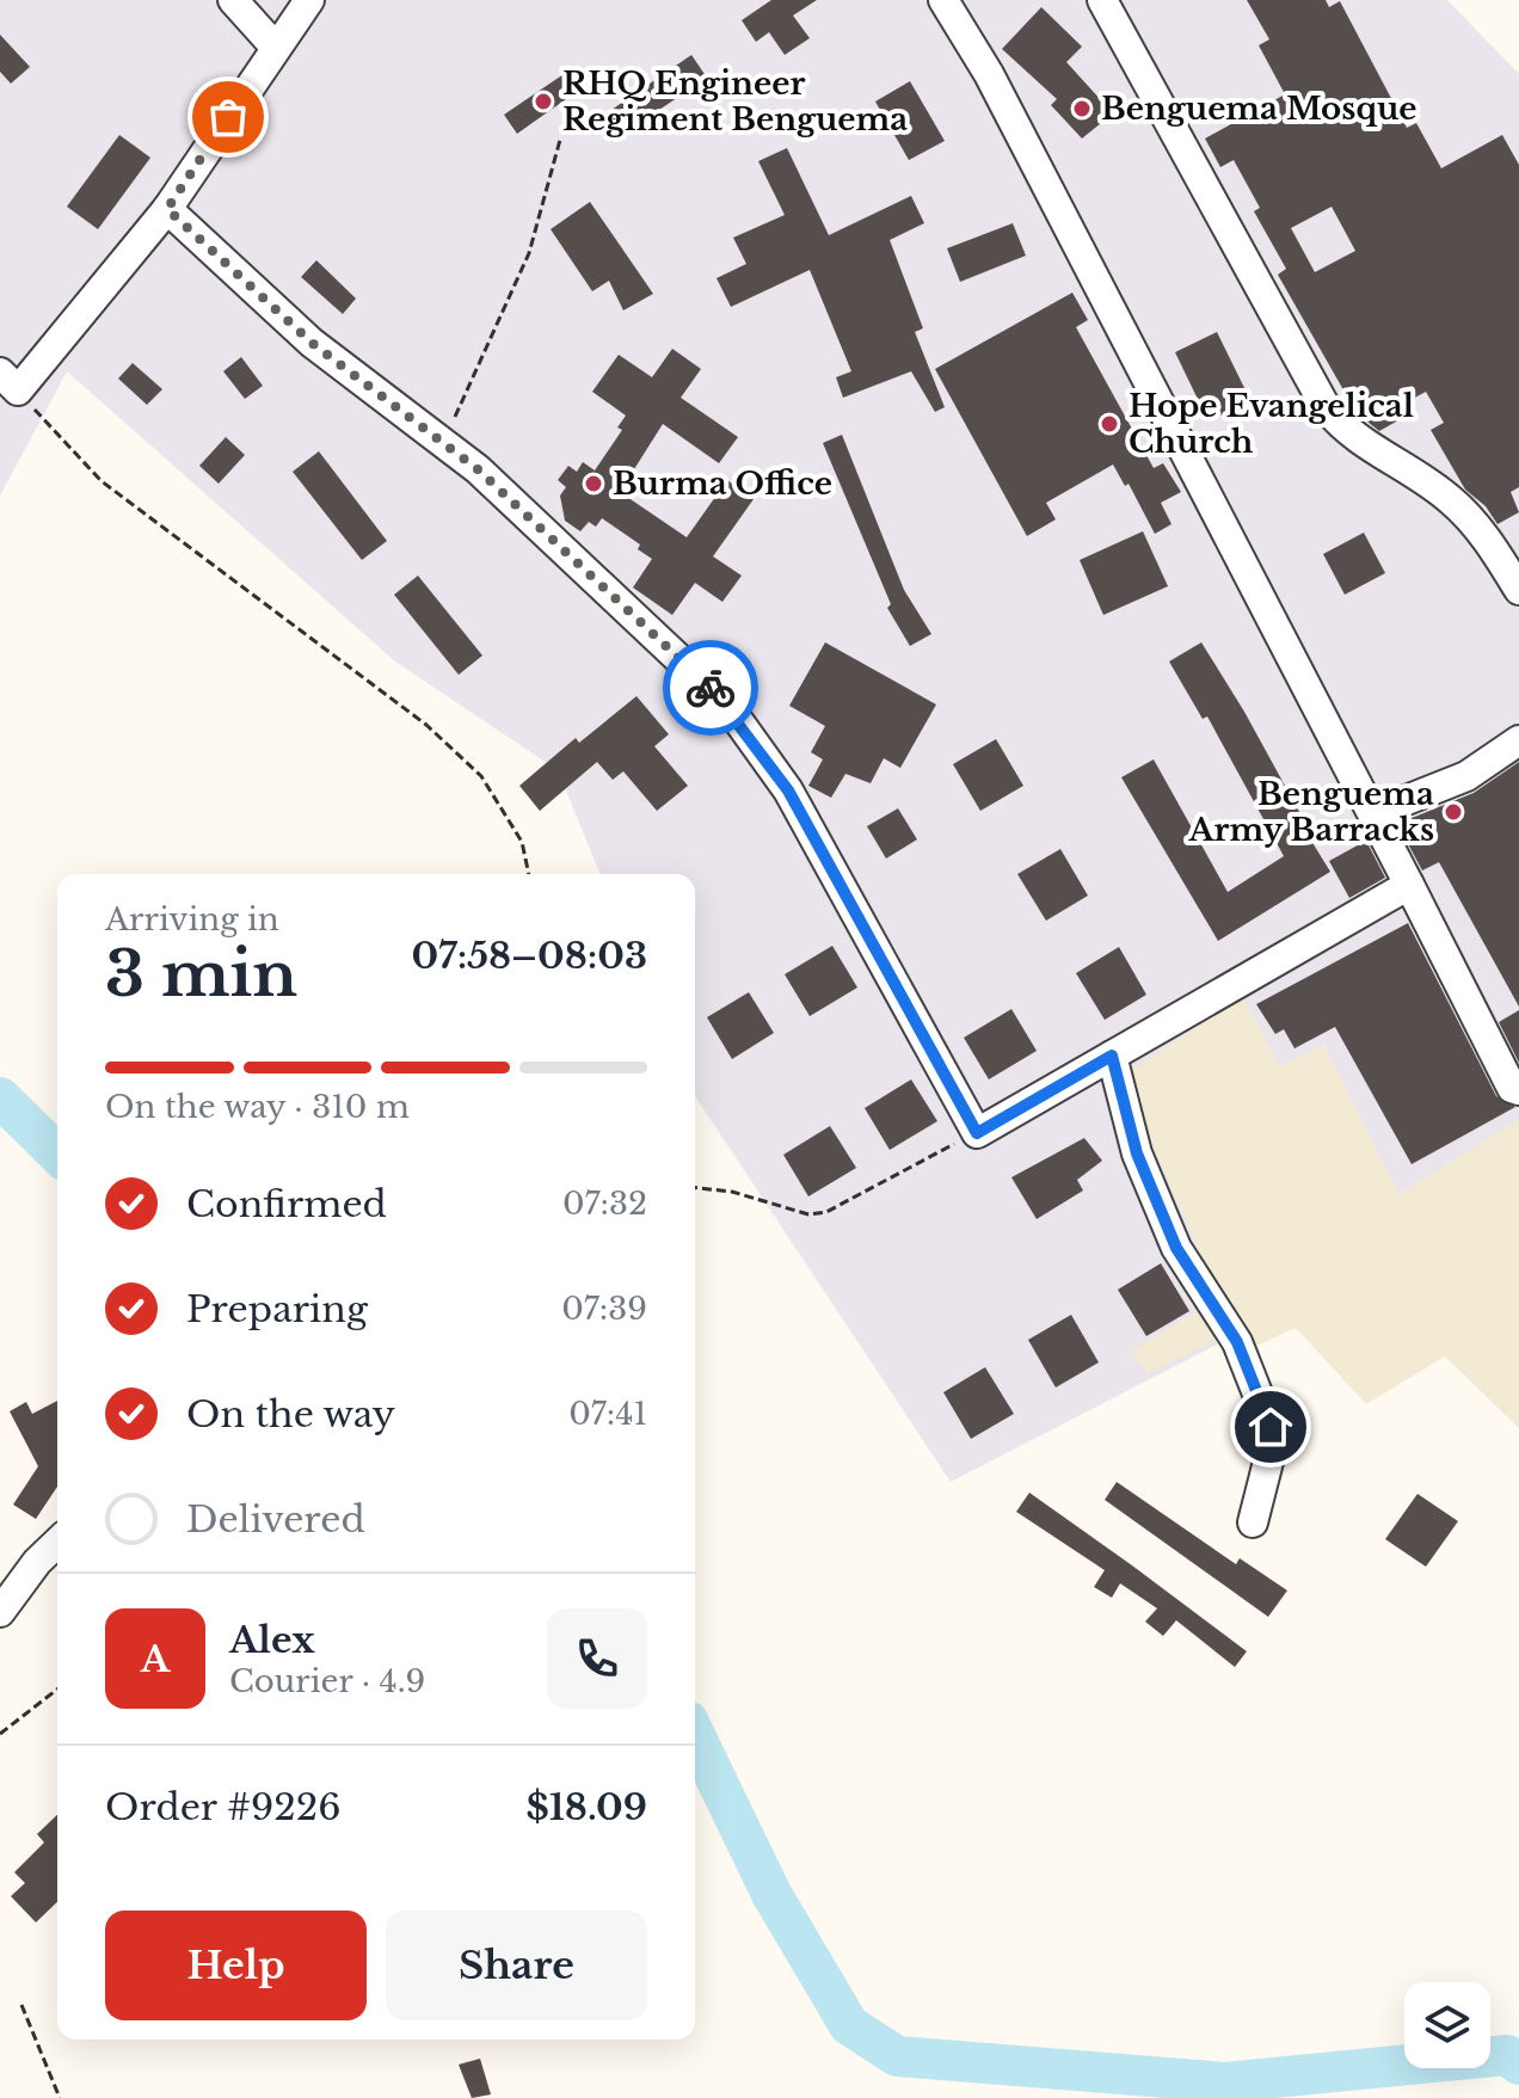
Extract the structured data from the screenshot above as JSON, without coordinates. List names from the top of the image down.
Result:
{
  "places": [
    "RHQ Engineer Regiment Benguema",
    "Benguema Mosque",
    "Hope Evangelical Church",
    "Burma Office",
    "Benguema Army Barracks"
  ],
  "page": {
    "heading": ["3 min", "Arriving in", "07:58–08:03"],
    "panel": [
      "Alex",
      "Courier · 4.9",
      "Order #9226",
      "$18.09"
    ],
    "bar": "On the way · 310 m",
    "list": [
      ["Confirmed", "07:32"],
      ["Preparing", "07:39"],
      ["On the way", "07:41"],
      "Delivered"
    ],
    "round": "A",
    "buttons": ["Help", "Share"]
  }
}
